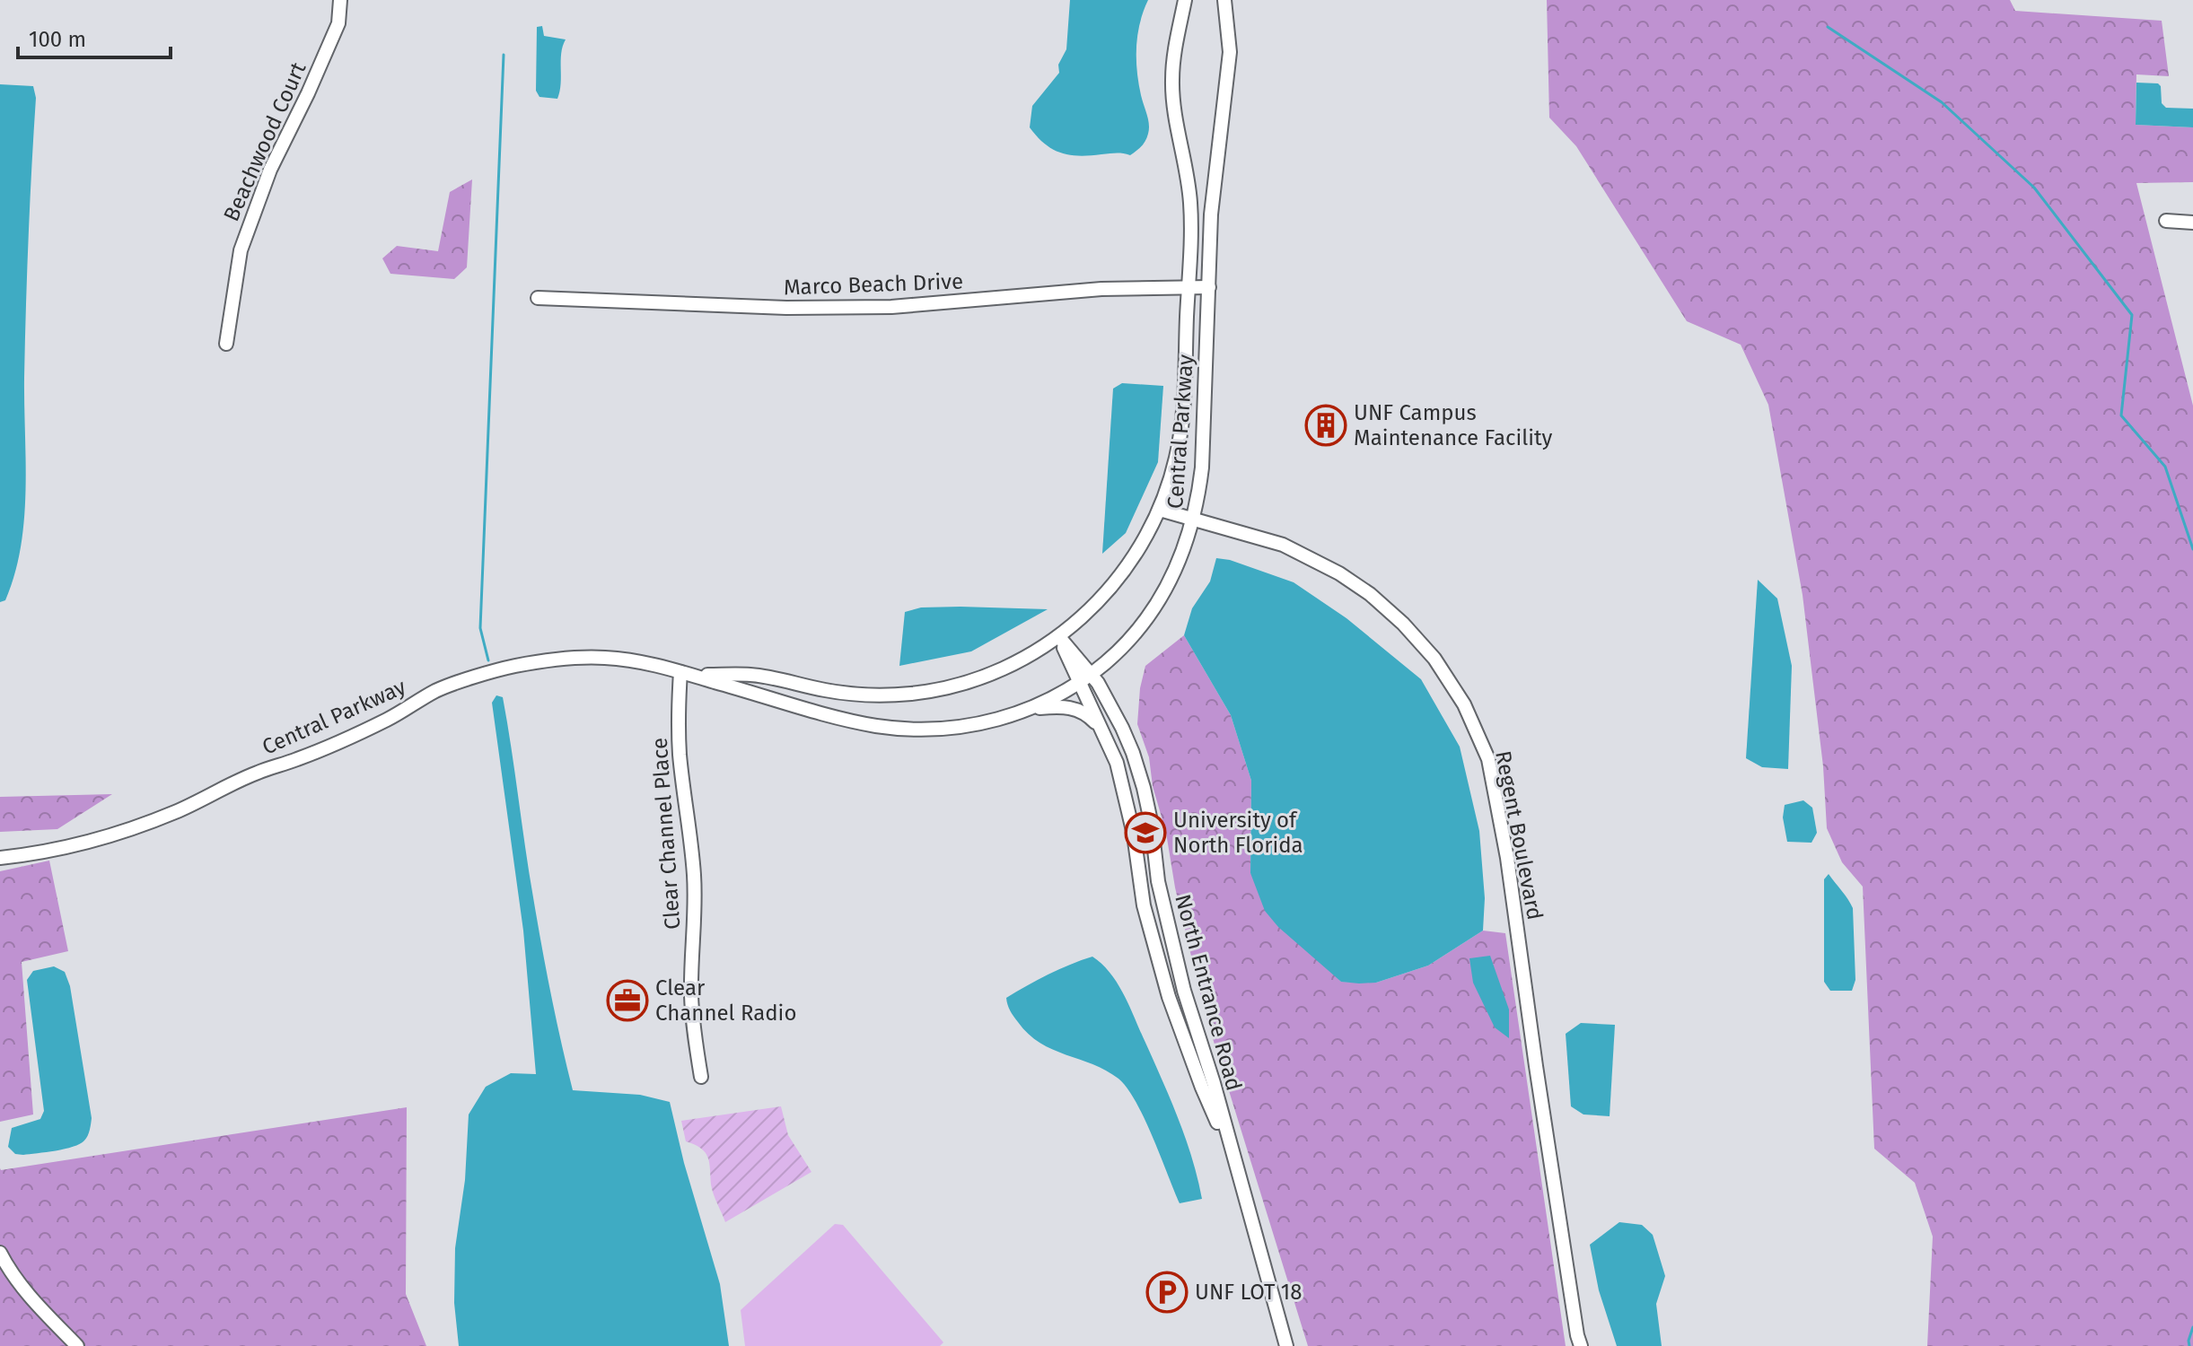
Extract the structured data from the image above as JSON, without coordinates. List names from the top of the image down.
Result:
{
  "streets": {
    "street": [
      "Beachwood Court",
      "Marco Beach Drive",
      "Central Parkway",
      "Clear Channel Place",
      "Regent Boulevard",
      "North Entrance Road"
    ]
  },
  "crossings": [
    ["Marco Beach Drive", "Central Parkway"],
    ["Central Parkway", "Clear Channel Place"],
    ["Central Parkway", "Regent Boulevard"],
    ["Central Parkway", "North Entrance Road"]
  ],
  "places": {
    "building": ["UNF Campus Maintenance Facility"],
    "school or university": ["University of North Florida"],
    "office": ["Clear Channel Radio"],
    "parking": ["UNF LOT 18"]
  },
  "scale_bar": "100 m"
}
